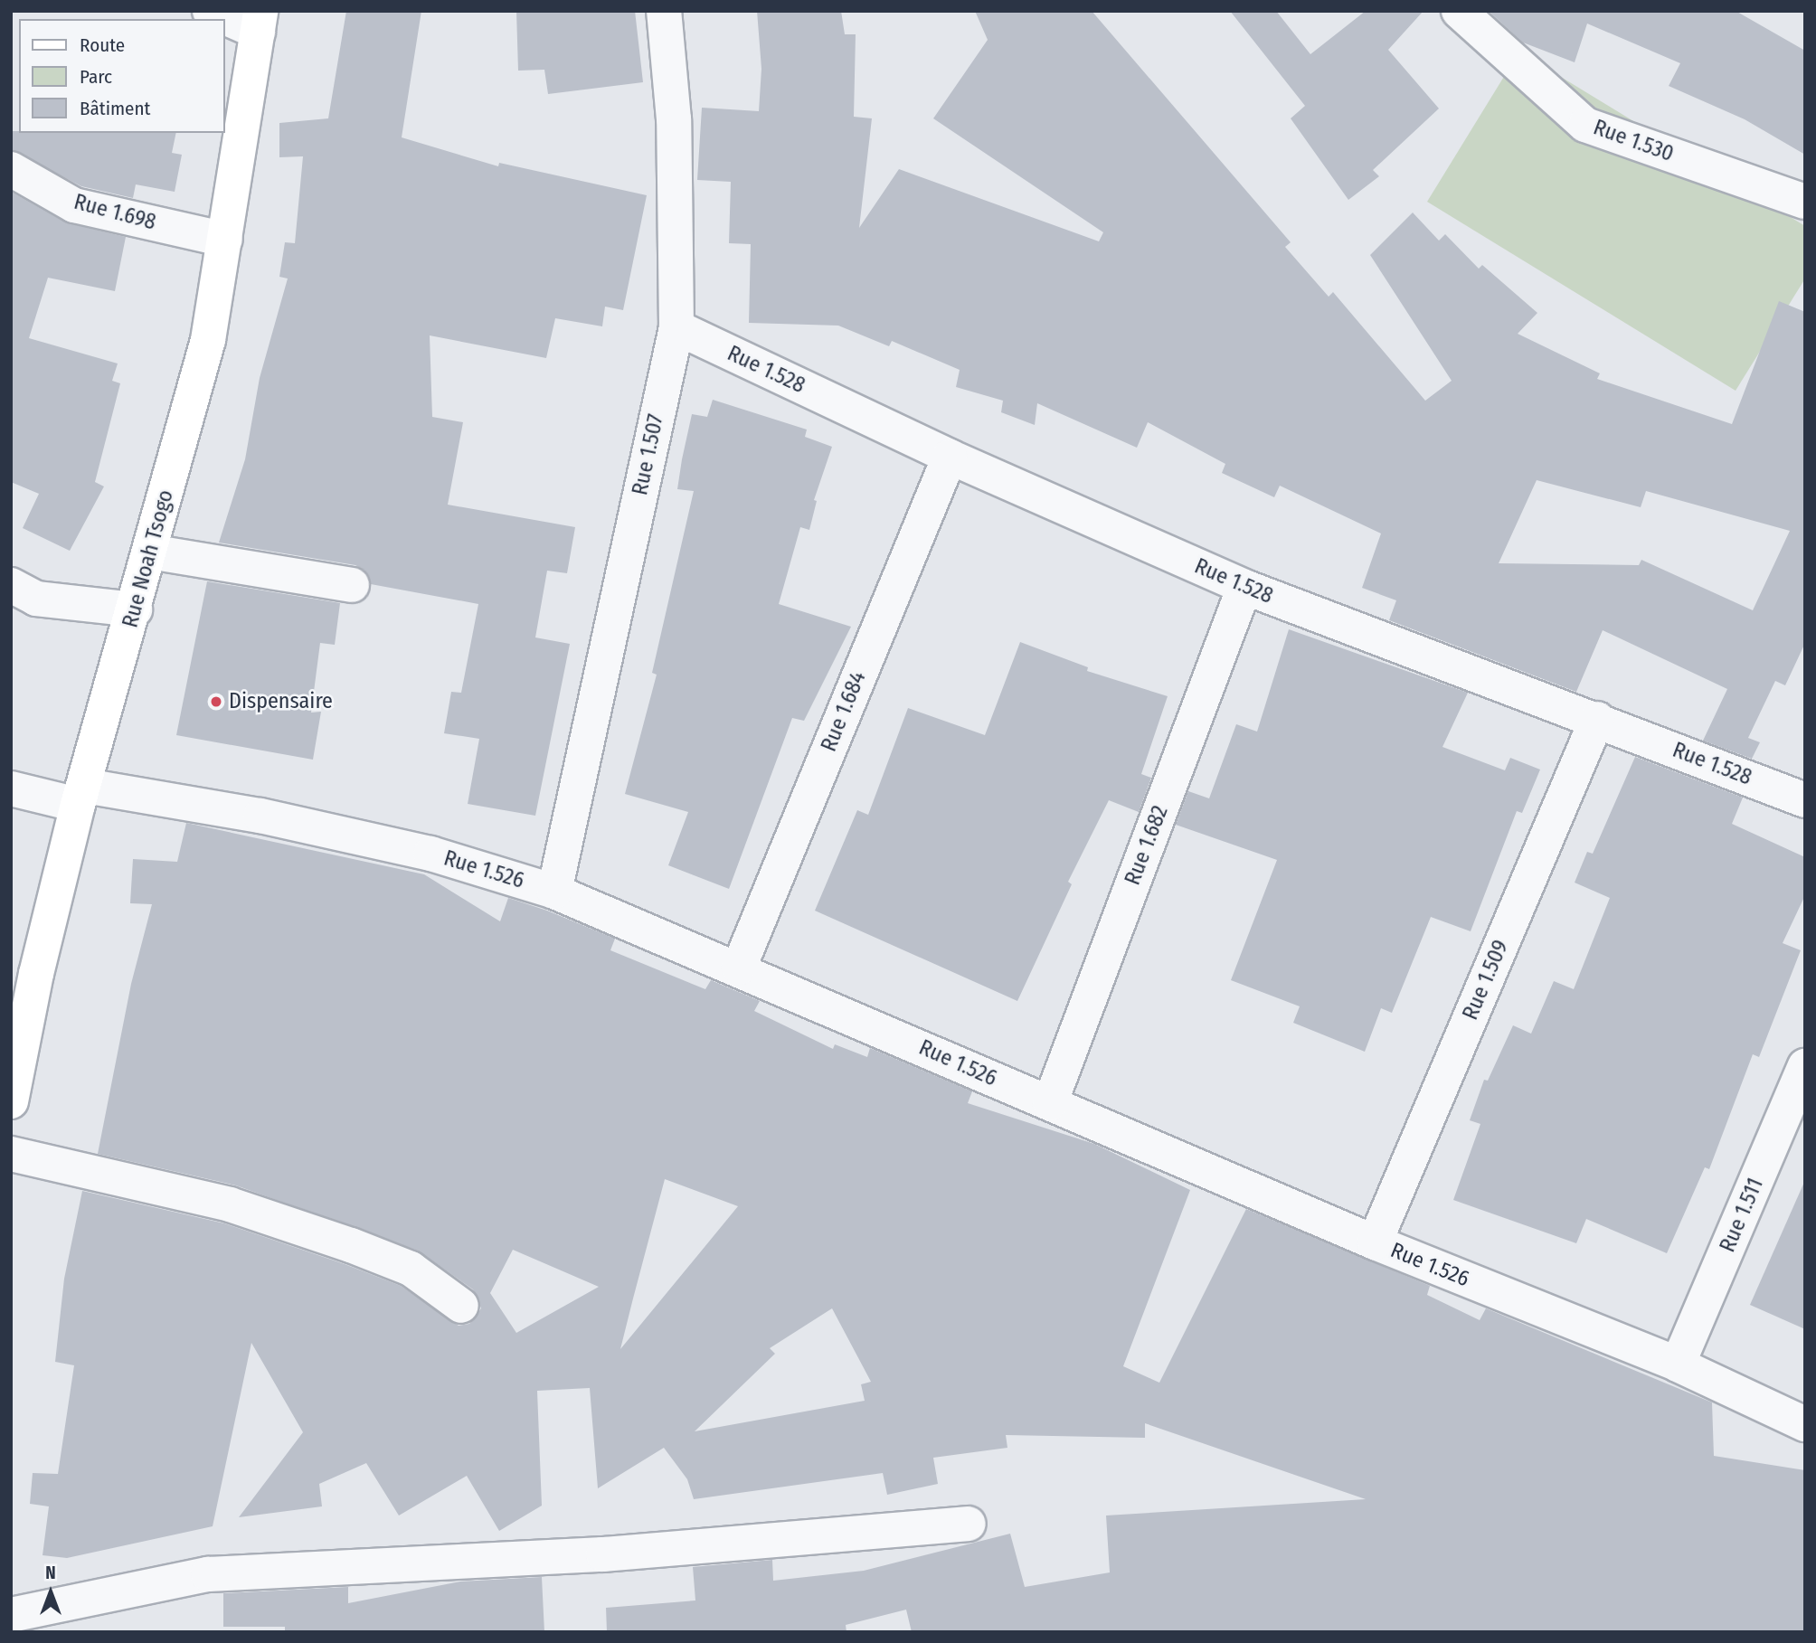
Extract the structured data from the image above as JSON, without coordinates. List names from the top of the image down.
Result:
{
  "streets": {
    "main road": ["Rue Noah Tsogo"],
    "street": [
      "Rue 1.530",
      "Rue 1.698",
      "Rue 1.528",
      "Rue 1.507",
      "Rue 1.684",
      "Rue 1.682",
      "Rue 1.526",
      "Rue 1.509",
      "Rue 1.511"
    ]
  },
  "crossings": [
    ["Rue 1.698", "Rue Noah Tsogo"],
    ["Rue 1.528", "Rue 1.507"],
    ["Rue 1.528", "Rue 1.684"],
    ["Rue 1.528", "Rue 1.682"],
    ["Rue 1.528", "Rue 1.509"],
    ["Rue 1.507", "Rue 1.526"],
    ["Rue Noah Tsogo", "Rue 1.526"],
    ["Rue 1.684", "Rue 1.526"],
    ["Rue 1.682", "Rue 1.526"],
    ["Rue 1.526", "Rue 1.509"],
    ["Rue 1.526", "Rue 1.511"]
  ],
  "places": ["Dispensaire"],
  "legend": ["Route", "Parc", "Bâtiment"],
  "north": "top"
}
